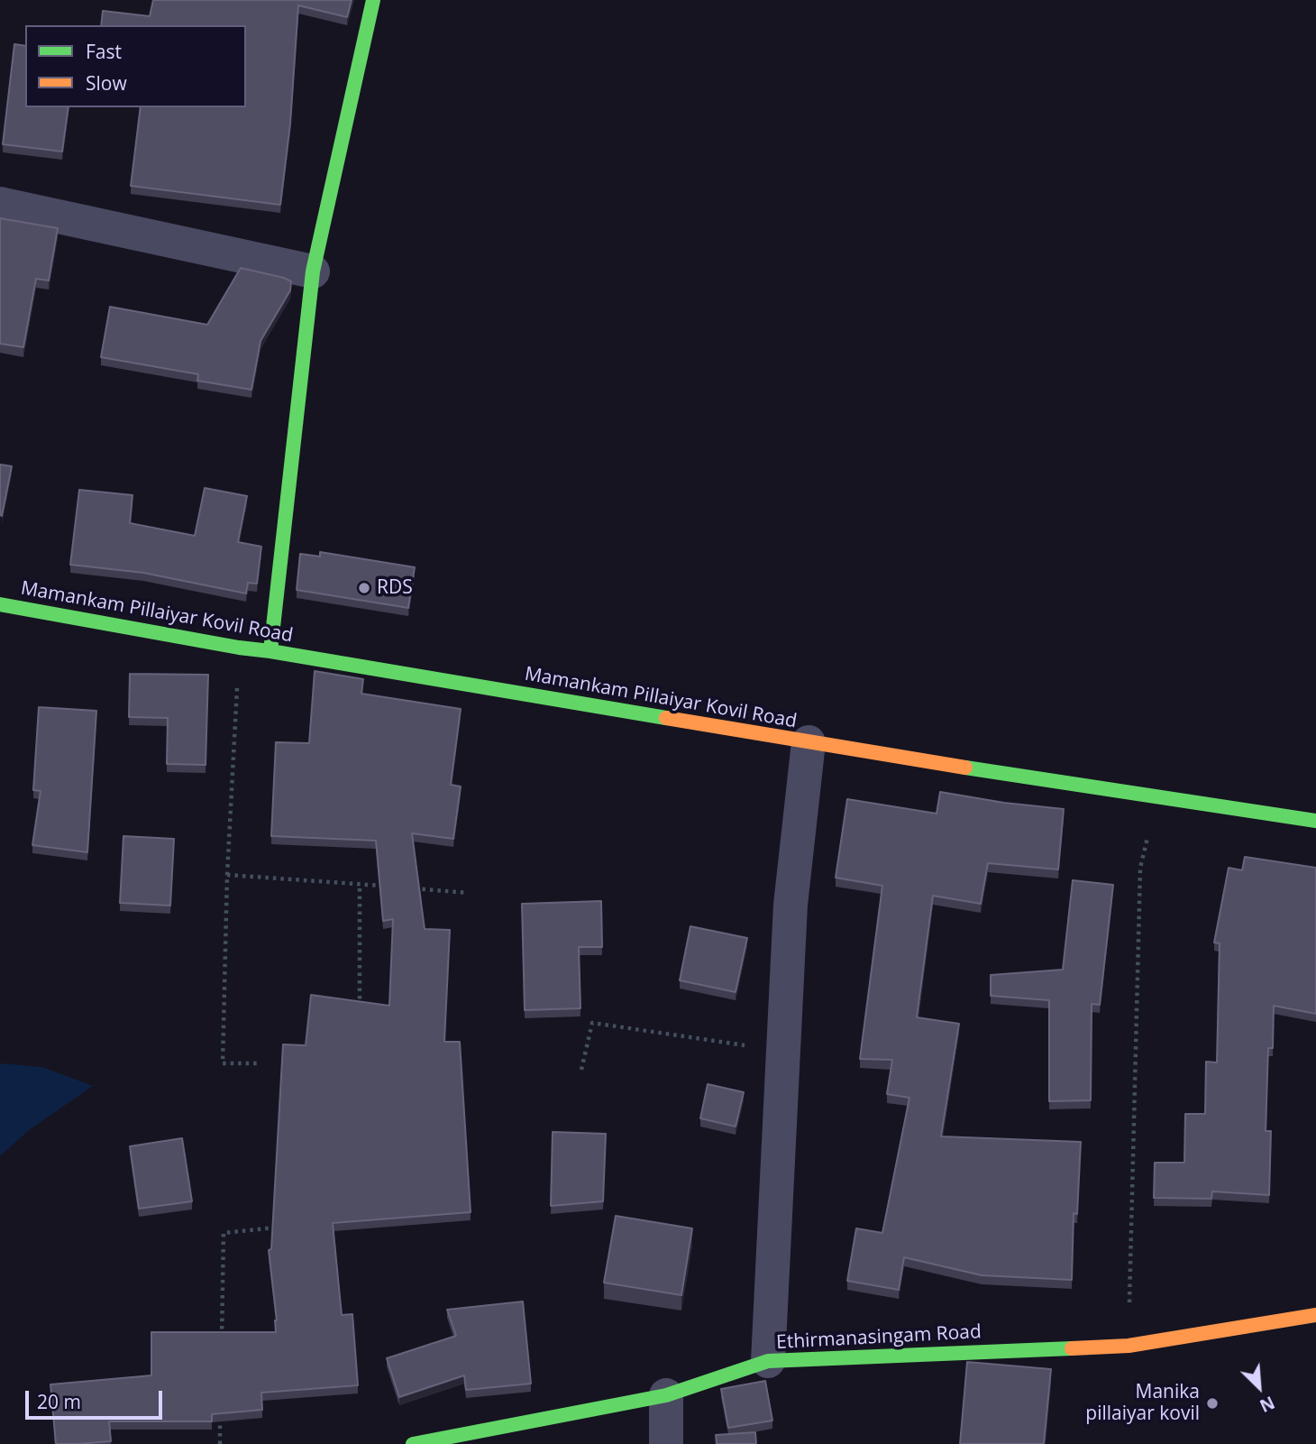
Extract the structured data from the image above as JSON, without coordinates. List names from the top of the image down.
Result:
{
  "streets": {
    "street": ["Mamankam Pillaiyar Kovil Road", "Ethirmanasingam Road"]
  },
  "places": ["RDS", "Manika pillaiyar kovil"],
  "legend": ["Fast", "Slow"],
  "scale_bar": "20 m",
  "north": "bottom right"
}
